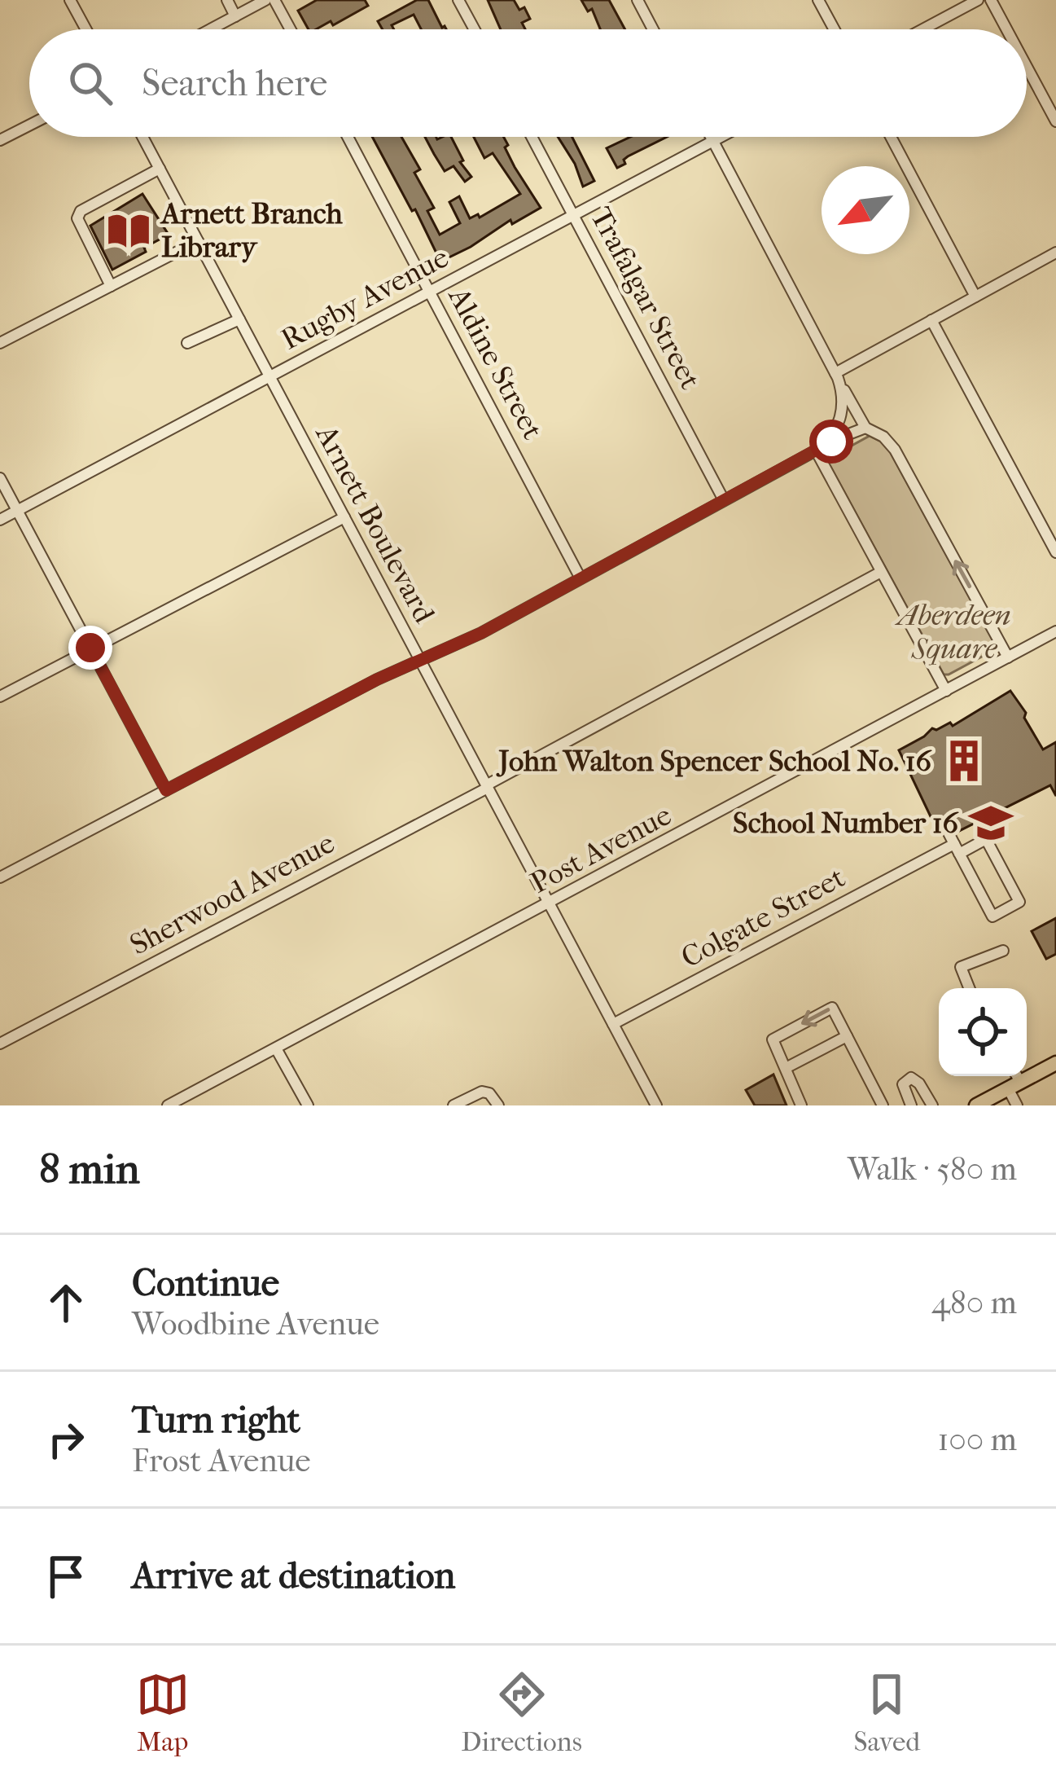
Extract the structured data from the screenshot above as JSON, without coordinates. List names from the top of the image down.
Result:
{
  "streets": {
    "street": [
      "Rugby Avenue",
      "Trafalgar Street",
      "Aldine Street",
      "Arnett Boulevard",
      "Post Avenue",
      "Sherwood Avenue",
      "Colgate Street"
    ]
  },
  "crossings": [
    ["Rugby Avenue", "Trafalgar Street"],
    ["Rugby Avenue", "Aldine Street"],
    ["Rugby Avenue", "Arnett Boulevard"],
    ["Arnett Boulevard", "Post Avenue"],
    ["Arnett Boulevard", "Sherwood Avenue"],
    ["Arnett Boulevard", "Colgate Street"]
  ],
  "parks": ["Aberdeen Square"],
  "places": {
    "library": ["Arnett Branch Library"],
    "building": ["John Walton Spencer School No. 16"],
    "school or university": ["School Number 16"]
  },
  "north": "bottom left",
  "page": {
    "search": "Search here",
    "heading": ["8 min", "Walk · 580 m"],
    "list": [
      ["Continue", "Woodbine Avenue", "480 m"],
      ["Turn right", "Frost Avenue", "100 m"],
      "Arrive at destination"
    ],
    "nav": ["Map", "Directions", "Saved"]
  }
}
